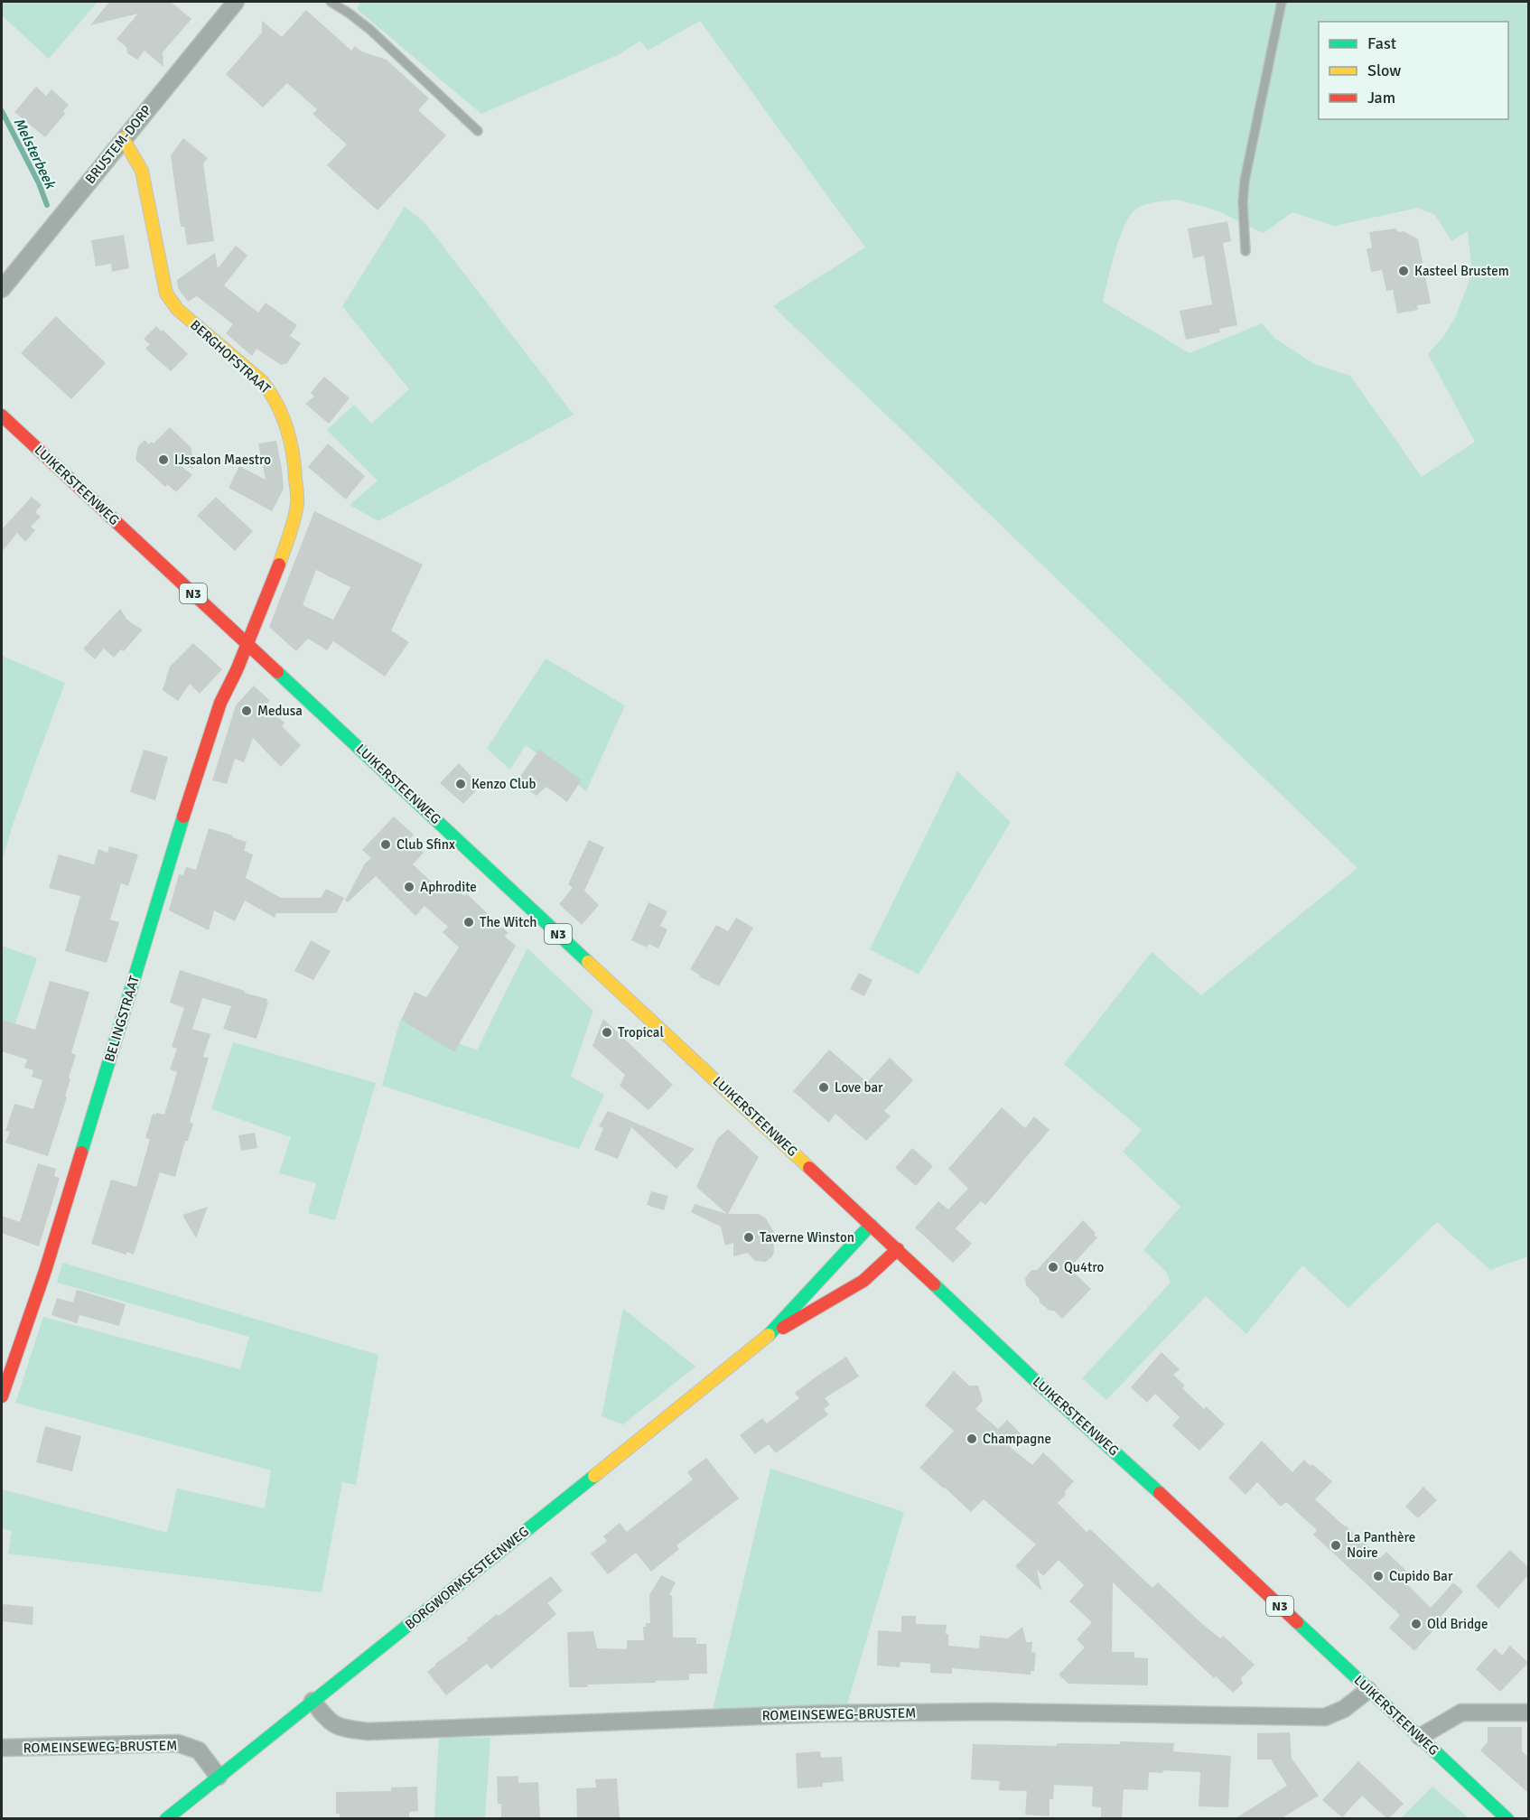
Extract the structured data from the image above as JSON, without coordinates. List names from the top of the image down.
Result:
{
  "streets": {
    "main road": [
      "BERGHOFSTRAAT",
      "LUIKERSTEENWEG",
      "N3",
      "BELINGSTRAAT",
      "BORGWORMSESTEENWEG"
    ],
    "street": ["BRUSTEM-DORP", "ROMEINSEWEG-BRUSTEM"]
  },
  "crossings": [
    ["BRUSTEM-DORP", "BERGHOFSTRAAT"],
    ["BERGHOFSTRAAT", "LUIKERSTEENWEG"],
    ["BERGHOFSTRAAT", "BELINGSTRAAT"],
    ["LUIKERSTEENWEG", "BELINGSTRAAT"],
    ["LUIKERSTEENWEG", "BORGWORMSESTEENWEG"],
    ["LUIKERSTEENWEG", "ROMEINSEWEG-BRUSTEM"],
    ["BORGWORMSESTEENWEG", "ROMEINSEWEG-BRUSTEM"]
  ],
  "water": ["Melsterbeek"],
  "places": [
    "Kasteel Brustem",
    "IJssalon Maestro",
    "Medusa",
    "Kenzo Club",
    "Club Sfinx",
    "Aphrodite",
    "The Witch",
    "Tropical",
    "Love bar",
    "Taverne Winston",
    "Qu4tro",
    "Champagne",
    "La Panthère Noire",
    "Cupido Bar",
    "Old Bridge"
  ],
  "legend": ["Fast", "Slow", "Jam"]
}
